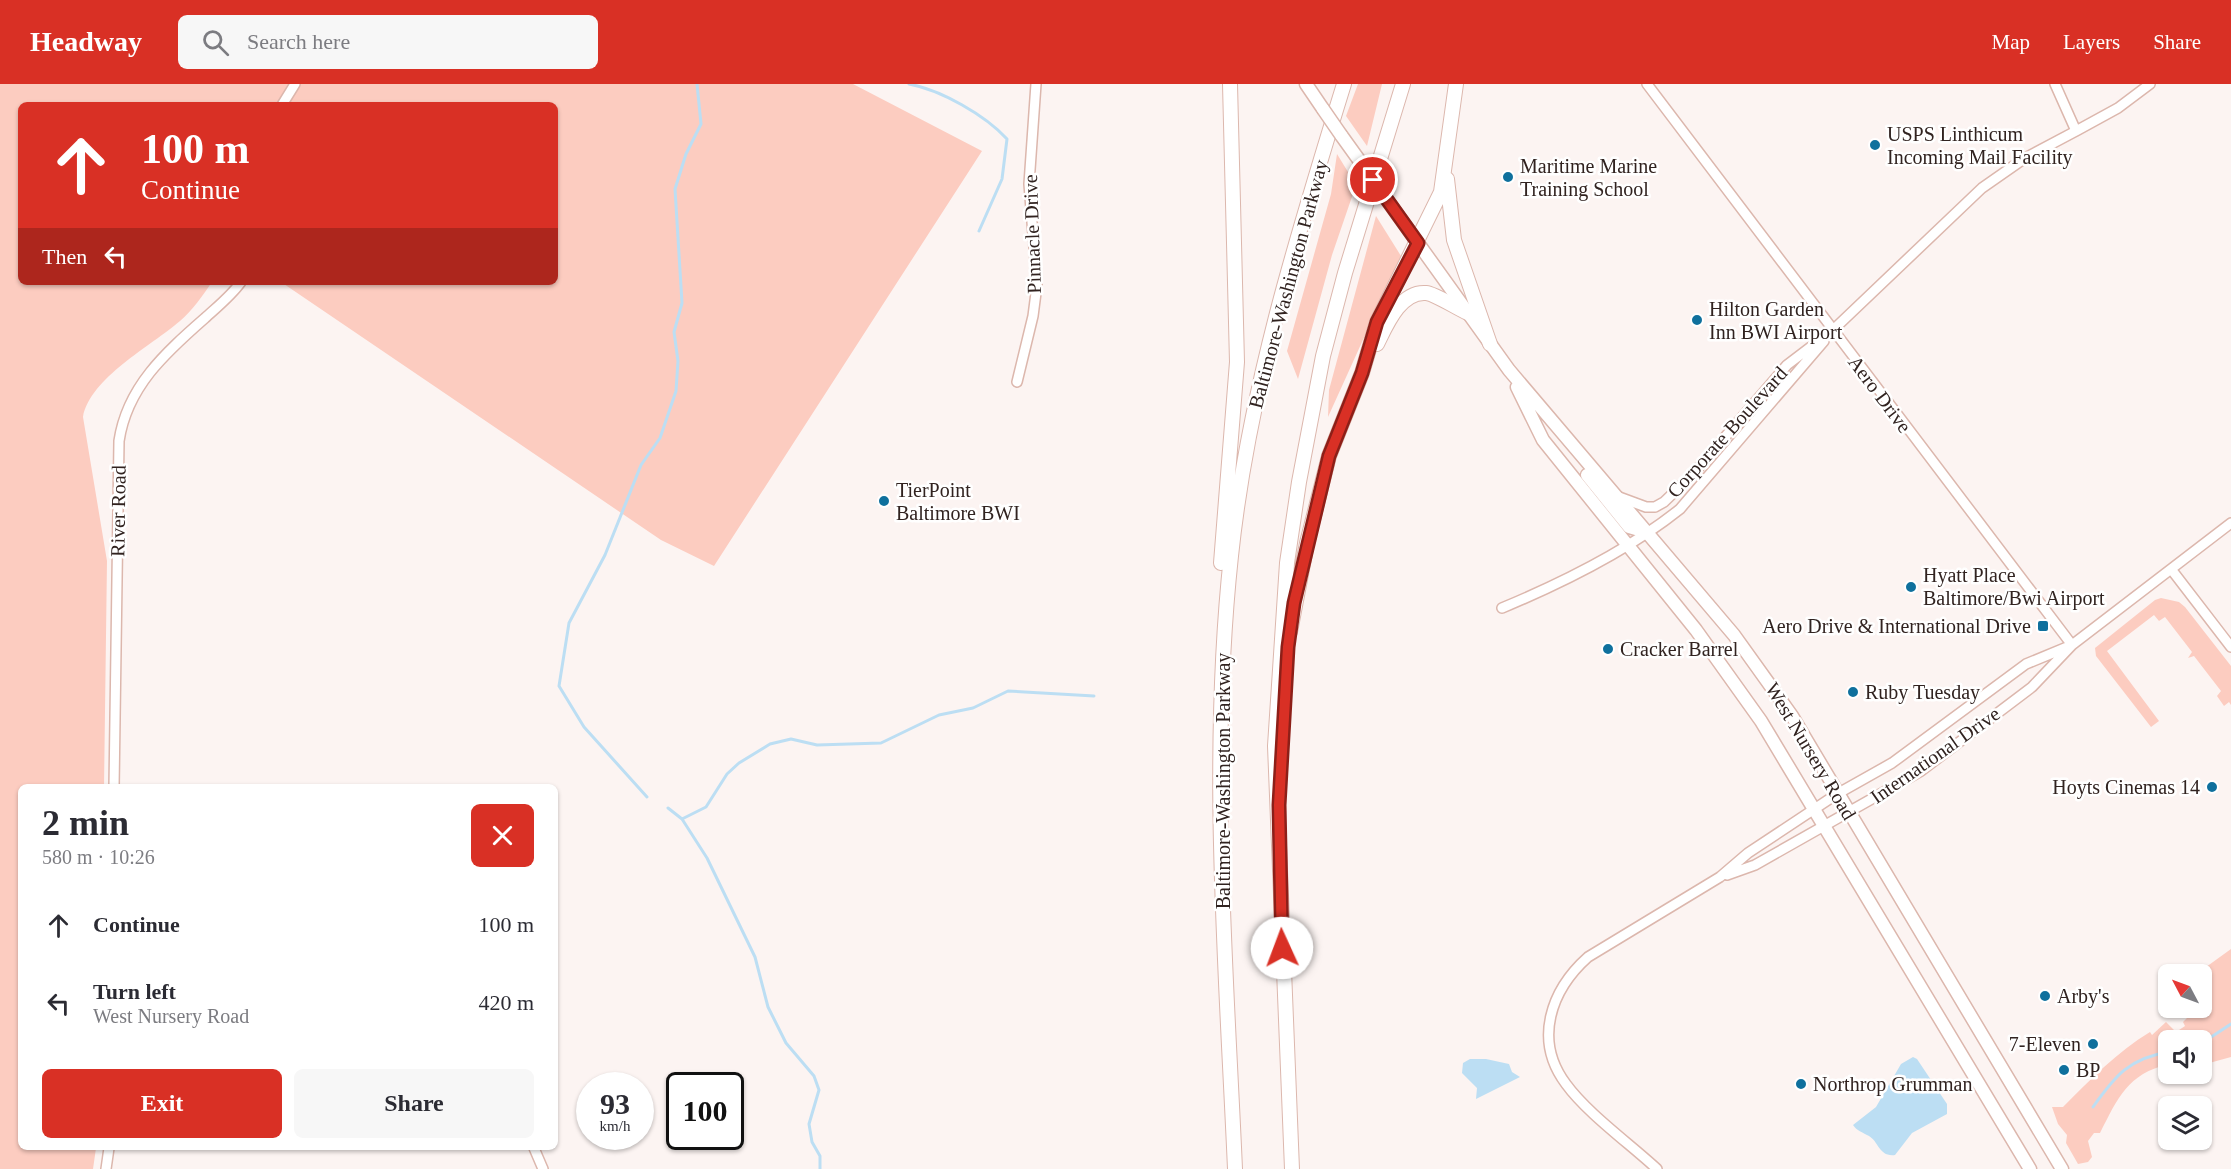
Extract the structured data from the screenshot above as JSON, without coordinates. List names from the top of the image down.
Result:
{
  "streets": {
    "highway": ["Baltimore-Washington Parkway"],
    "main road": ["West Nursery Road"],
    "street": [
      "Pinnacle Drive",
      "Aero Drive",
      "Corporate Boulevard",
      "River Road",
      "International Drive"
    ]
  },
  "crossings": [
    ["Aero Drive", "Corporate Boulevard"],
    ["Aero Drive", "International Drive"],
    ["Corporate Boulevard", "West Nursery Road"],
    ["West Nursery Road", "International Drive"]
  ],
  "places": {
    "other": [
      "USPS Linthicum Incoming Mail Facility",
      "Maritime Marine Training School",
      "Hilton Garden Inn BWI Airport",
      "TierPoint Baltimore BWI",
      "Hyatt Place Baltimore/Bwi Airport",
      "Cracker Barrel",
      "Ruby Tuesday",
      "Hoyts Cinemas 14",
      "Arby's",
      "7-Eleven",
      "BP",
      "Northrop Grumman"
    ],
    "transit": ["Aero Drive & International Drive"]
  },
  "north": "top left",
  "page": {
    "header": "Headway",
    "search": "Search here",
    "nav": ["Map", "Layers", "Share"],
    "turn": ["100 m", "Continue"],
    "then": "Then",
    "heading": ["2 min", "580 m · 10:26"],
    "list": [
      {
        "name": "Continue",
        "value": "100 m"
      },
      {
        "name": "Turn left",
        "note": "West Nursery Road",
        "value": "420 m"
      }
    ],
    "buttons": ["Exit", "Share"],
    "speed": "93 km/h",
    "limit": "100"
  }
}
